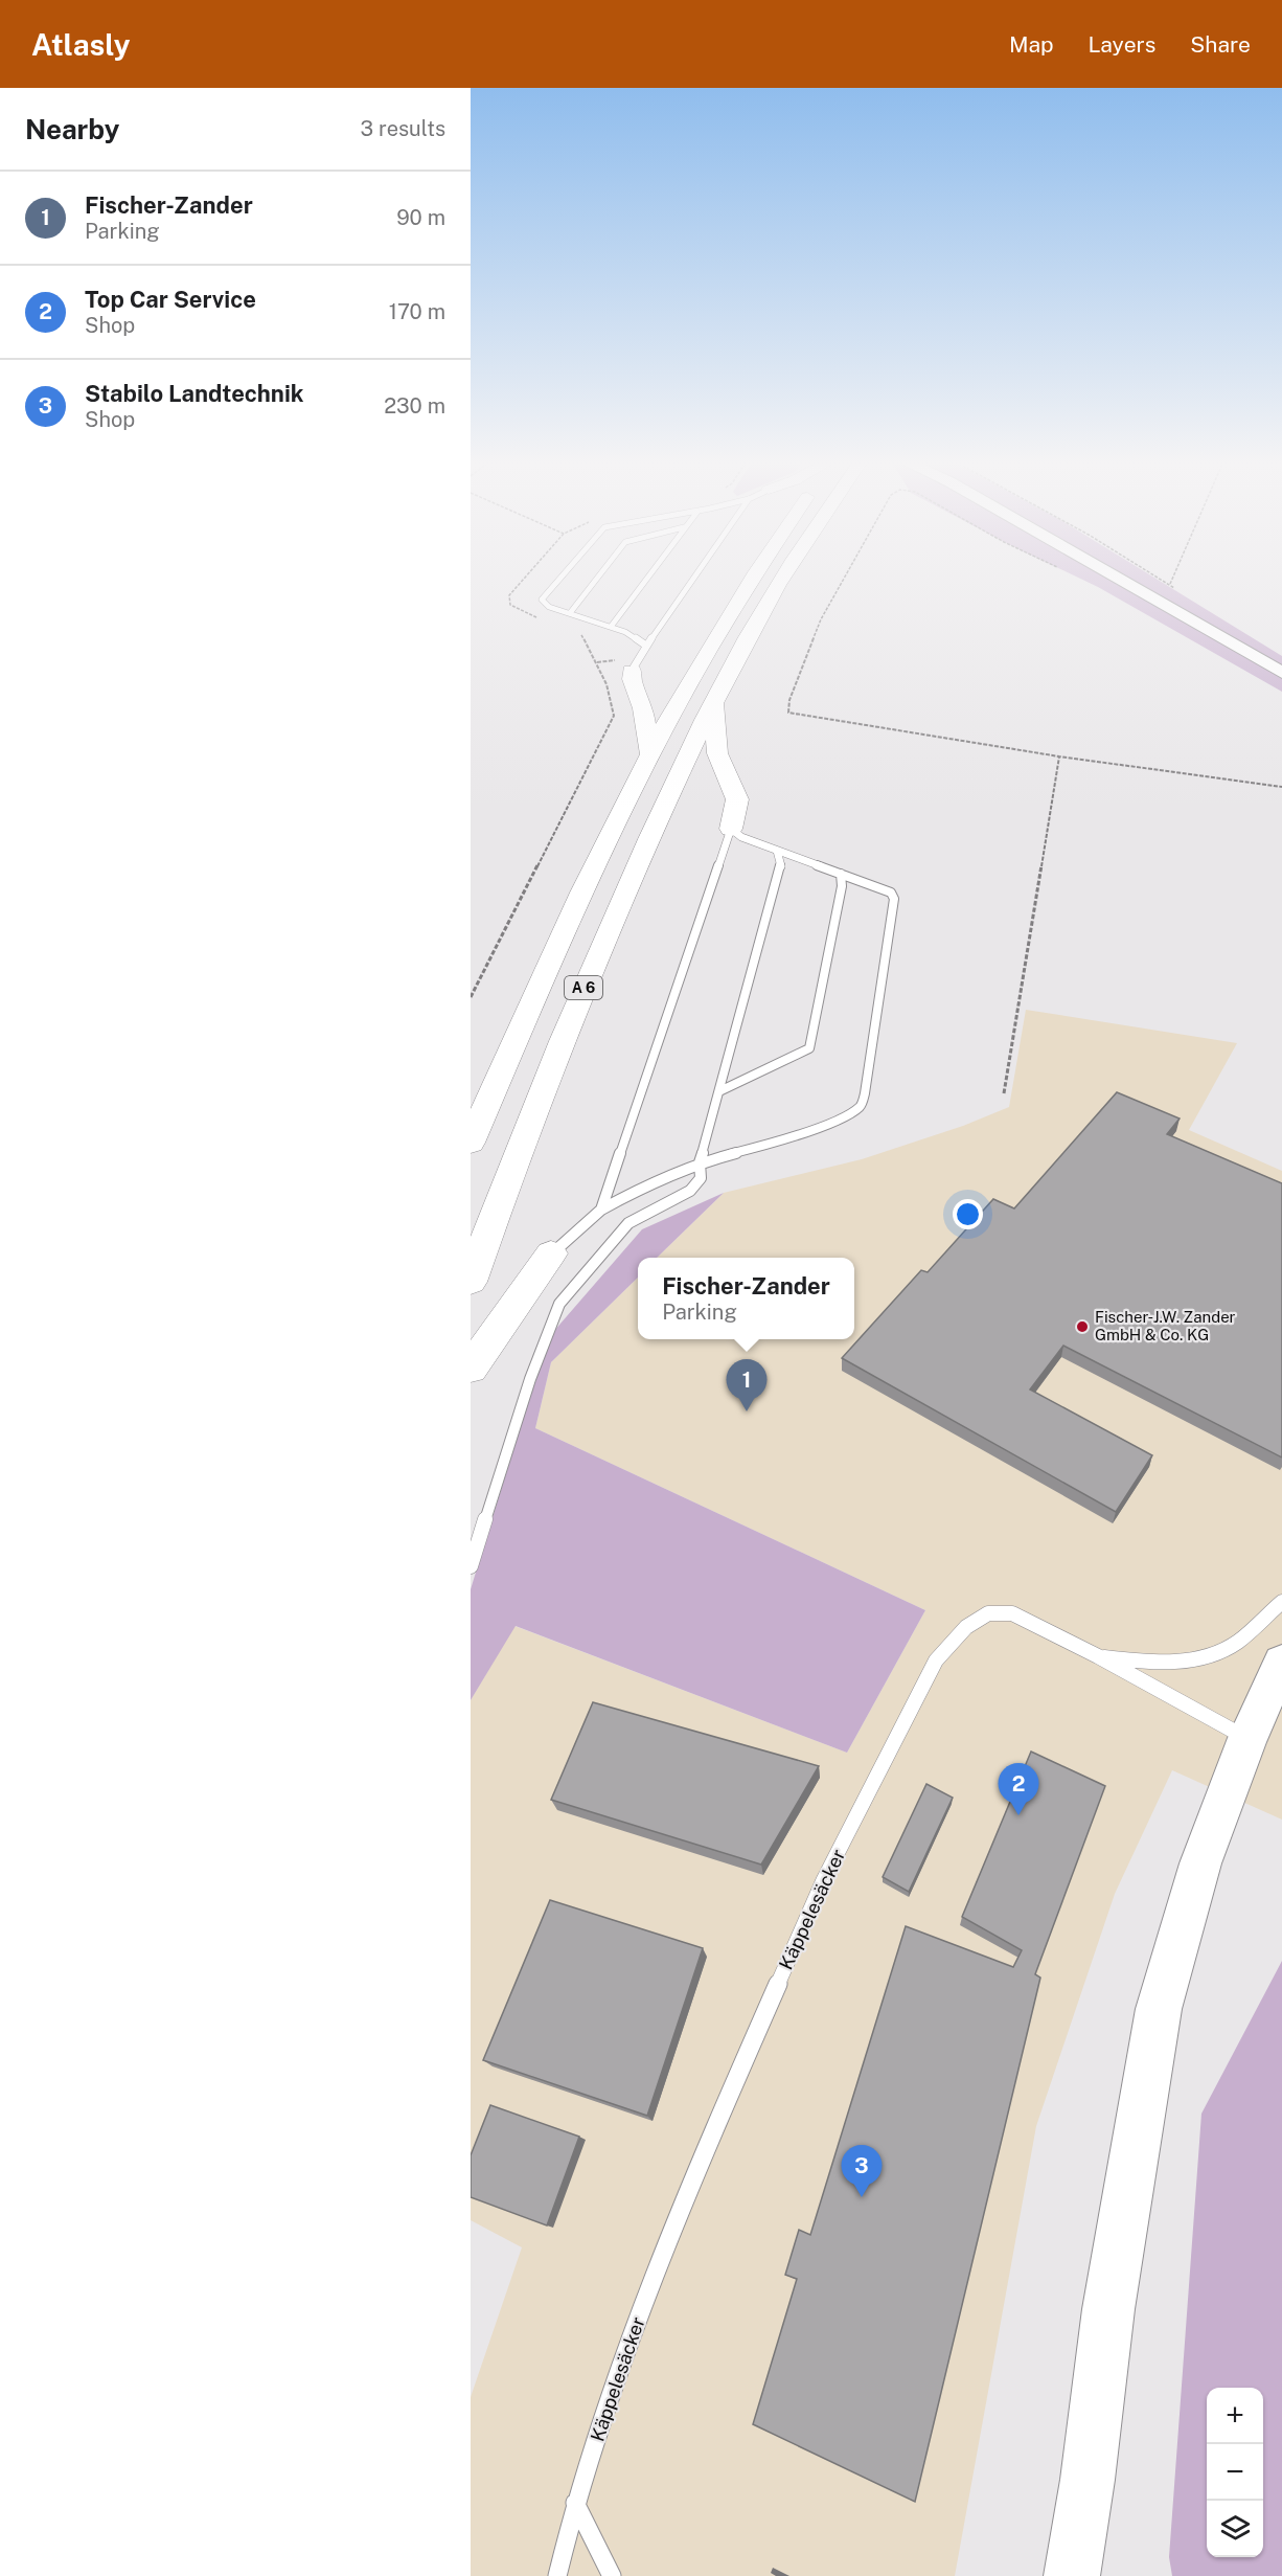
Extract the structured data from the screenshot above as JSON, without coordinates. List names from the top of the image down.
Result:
{
  "streets": {
    "highway": ["A 6"],
    "lane": ["Käppelesäcker"]
  },
  "places": ["Fischer-J.W. Zander GmbH & Co. KG"],
  "page": {
    "header": "Atlasly",
    "nav": ["Map", "Layers", "Share"],
    "heading": ["Nearby", "3 results"],
    "list": [
      {
        "mark": "1",
        "name": "Fischer-Zander",
        "note": "Parking",
        "value": "90 m"
      },
      {
        "mark": "2",
        "name": "Top Car Service",
        "note": "Shop",
        "value": "170 m"
      },
      {
        "mark": "3",
        "name": "Stabilo Landtechnik",
        "note": "Shop",
        "value": "230 m"
      }
    ],
    "popup": ["Fischer-Zander", "Parking"],
    "pins": ["1", "2", "3"],
    "map_buttons": ["+", "−"]
  }
}
